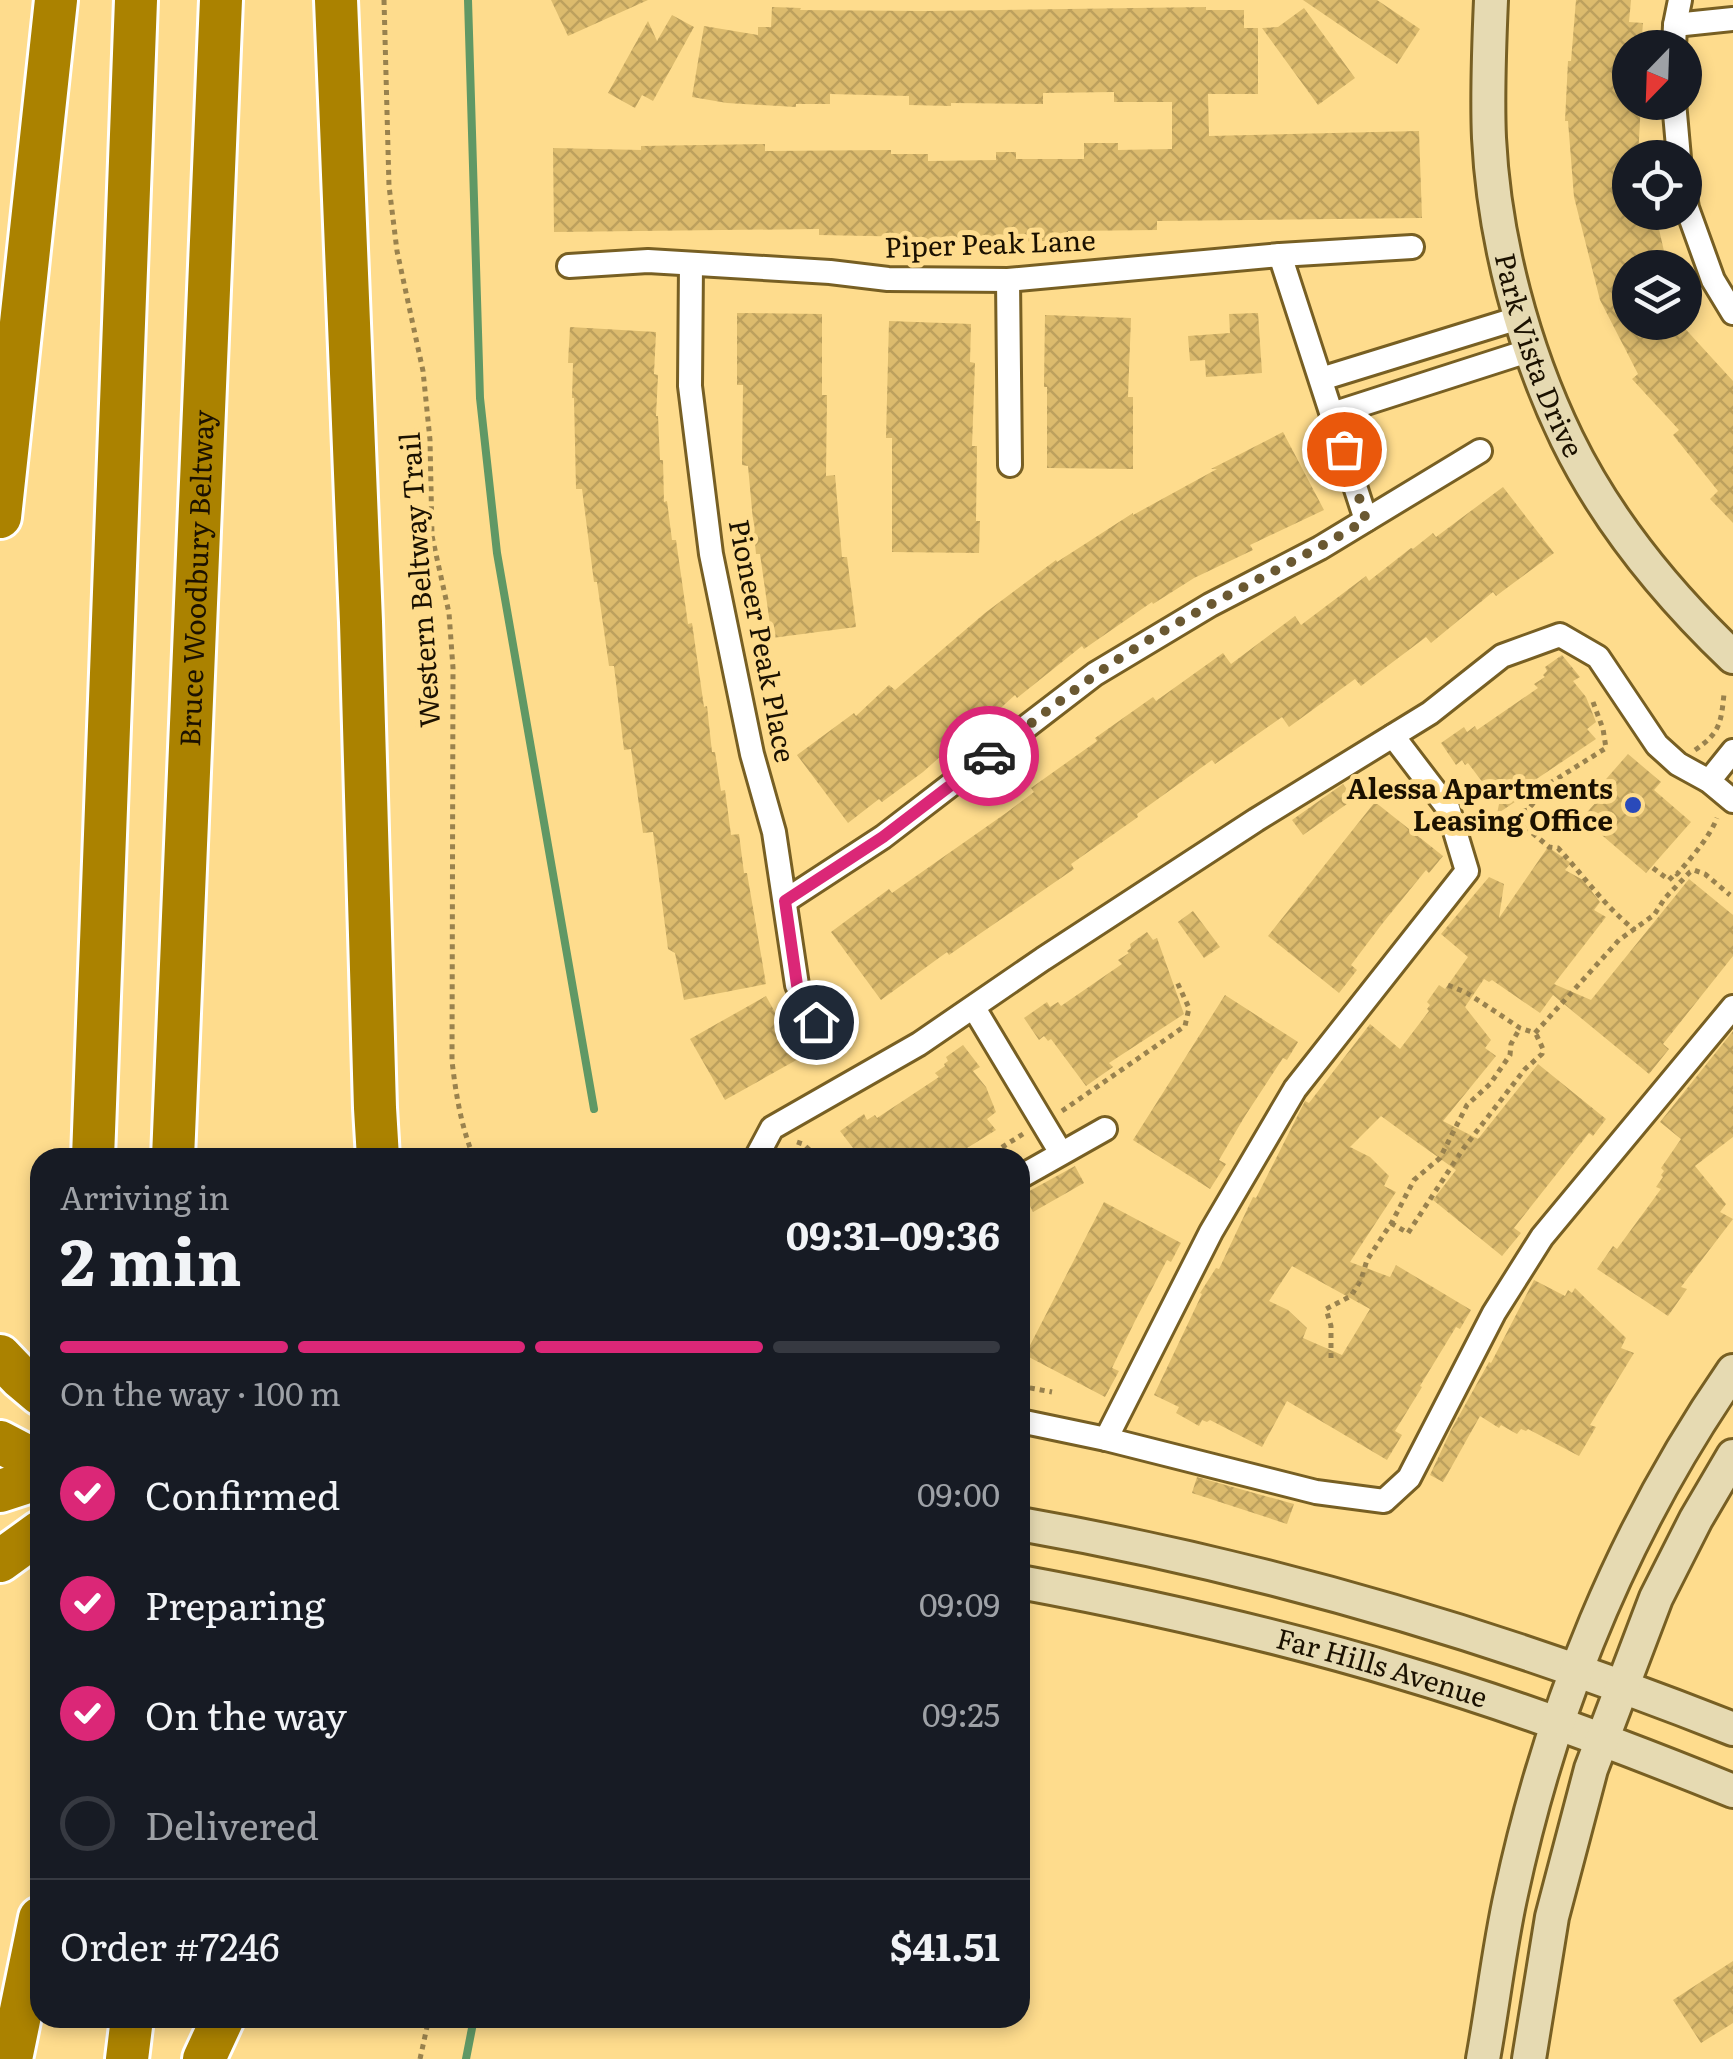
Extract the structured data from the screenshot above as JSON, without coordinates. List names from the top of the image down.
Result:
{
  "streets": {
    "highway": ["Bruce Woodbury Beltway"],
    "street": [
      "Piper Peak Lane",
      "Park Vista Drive",
      "Pioneer Peak Place",
      "Far Hills Avenue"
    ],
    "path": ["Western Beltway Trail"]
  },
  "crossings": [
    ["Piper Peak Lane", "Pioneer Peak Place"]
  ],
  "places": ["Alessa Apartments Leasing Office"],
  "north": "bottom left",
  "page": {
    "heading": ["2 min", "Arriving in", "09:31–09:36"],
    "panel": ["Order #7246", "$41.51"],
    "bar": "On the way · 100 m",
    "list": [
      ["Confirmed", "09:00"],
      ["Preparing", "09:09"],
      ["On the way", "09:25"],
      "Delivered"
    ]
  }
}
